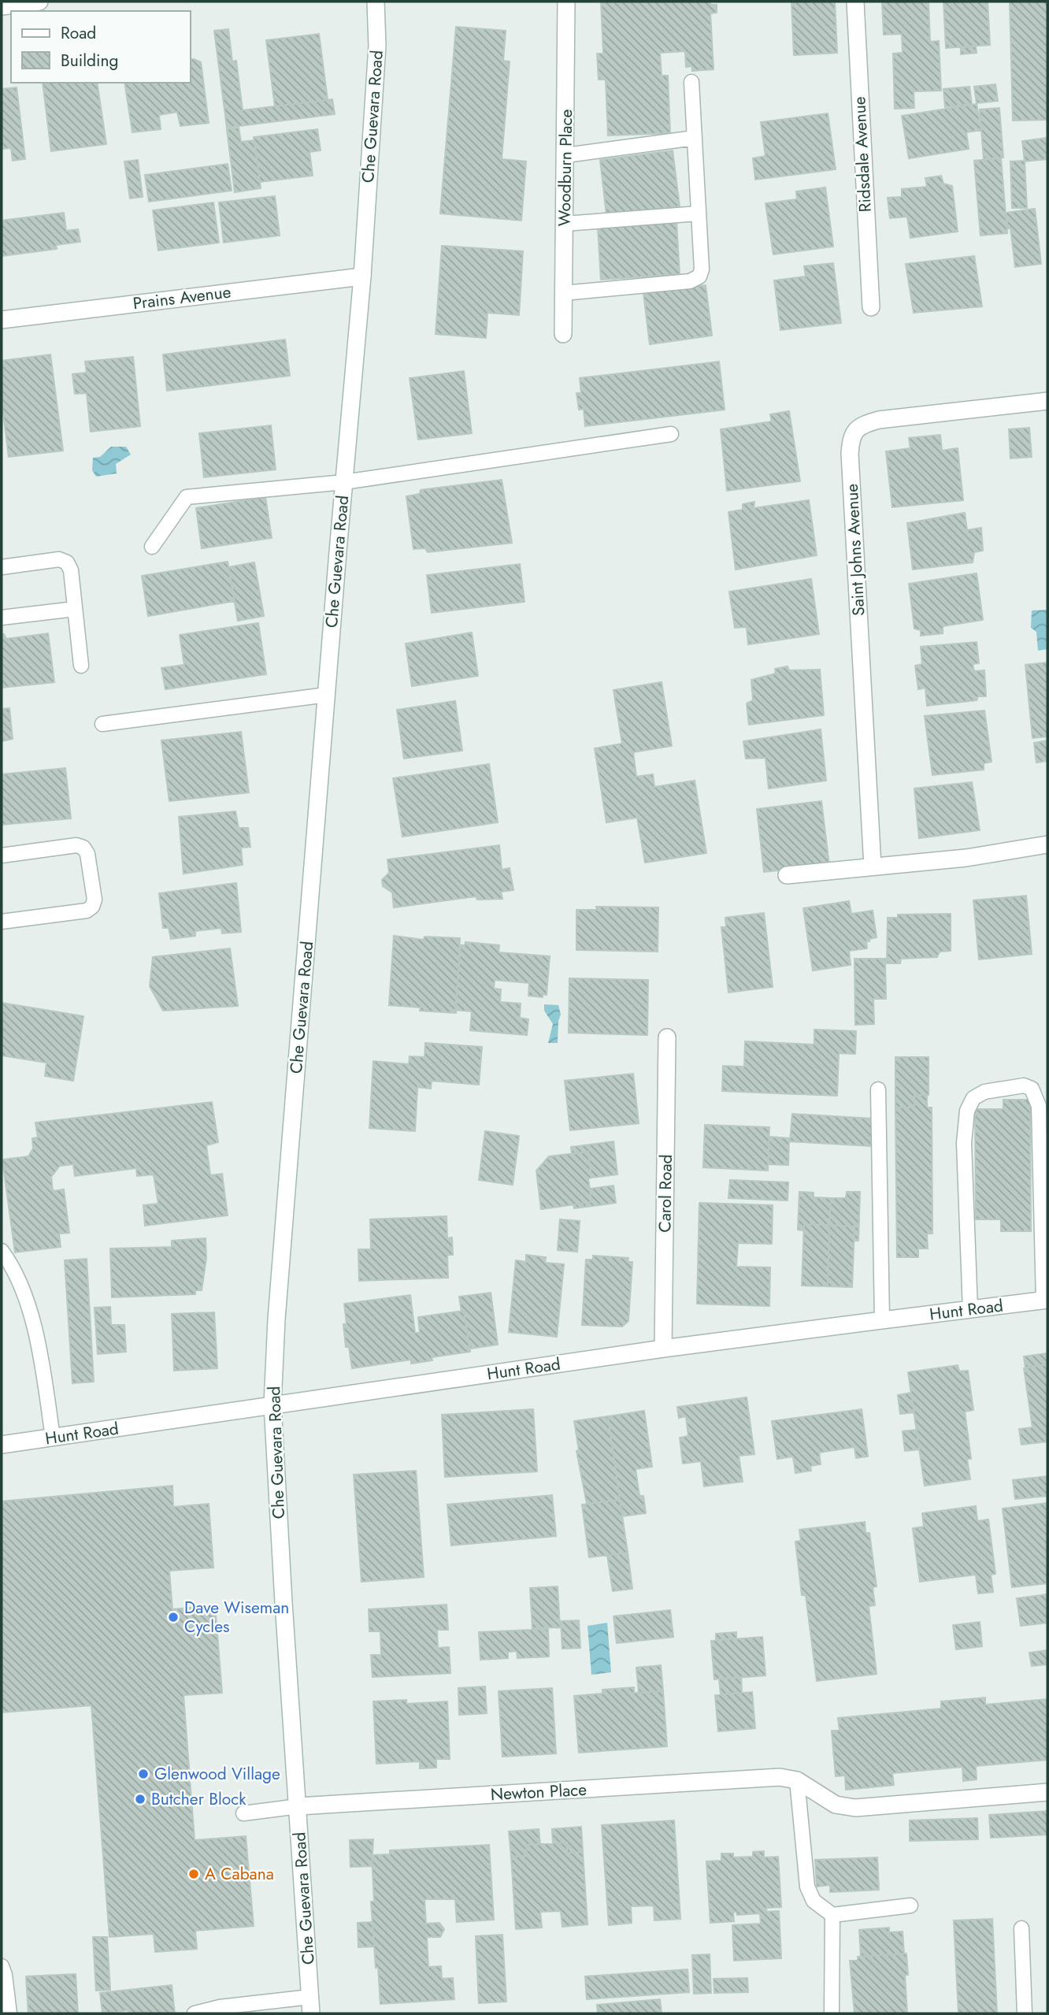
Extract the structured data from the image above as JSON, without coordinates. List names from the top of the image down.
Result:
{
  "streets": {
    "street": [
      "Che Guevara Road",
      "Ridsdale Avenue",
      "Woodburn Place",
      "Prains Avenue",
      "Saint Johns Avenue",
      "Carol Road",
      "Hunt Road",
      "Newton Place"
    ]
  },
  "crossings": [
    ["Che Guevara Road", "Prains Avenue"],
    ["Che Guevara Road", "Hunt Road"],
    ["Che Guevara Road", "Newton Place"],
    ["Carol Road", "Hunt Road"]
  ],
  "places": [
    "Dave Wiseman Cycles",
    "Glenwood Village",
    "Butcher Block",
    "A Cabana"
  ],
  "legend": ["Road", "Building"]
}
